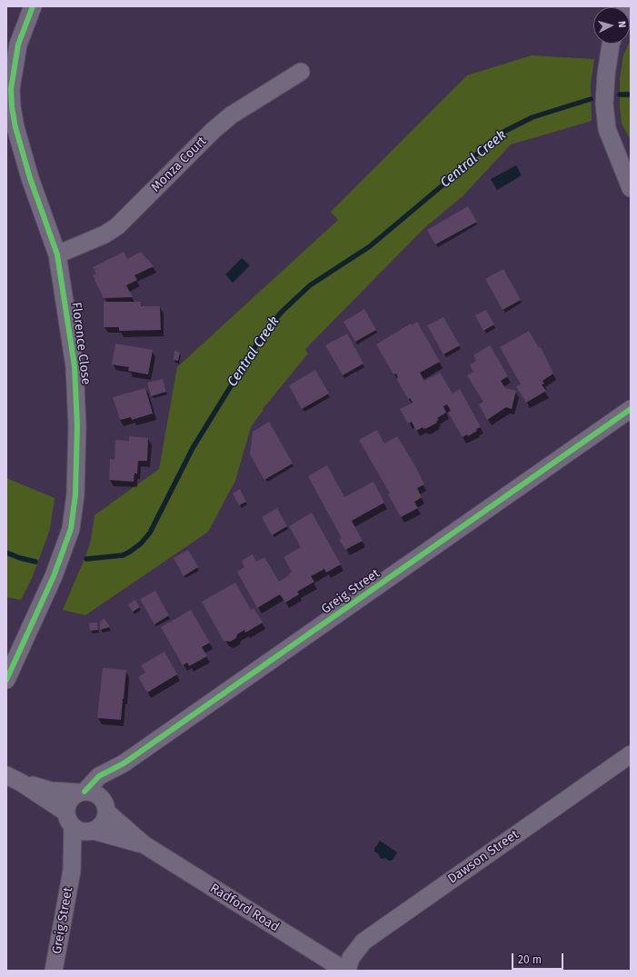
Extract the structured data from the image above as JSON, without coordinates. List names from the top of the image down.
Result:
{
  "streets": {
    "street": [
      "Monza Court",
      "Florence Close",
      "Greig Street",
      "Dawson Street",
      "Radford Road"
    ]
  },
  "crossings": [
    ["Monza Court", "Florence Close"],
    ["Greig Street", "Radford Road"],
    ["Dawson Street", "Radford Road"]
  ],
  "water": ["Central Creek"],
  "scale_bar": "20 m",
  "north": "right"
}
